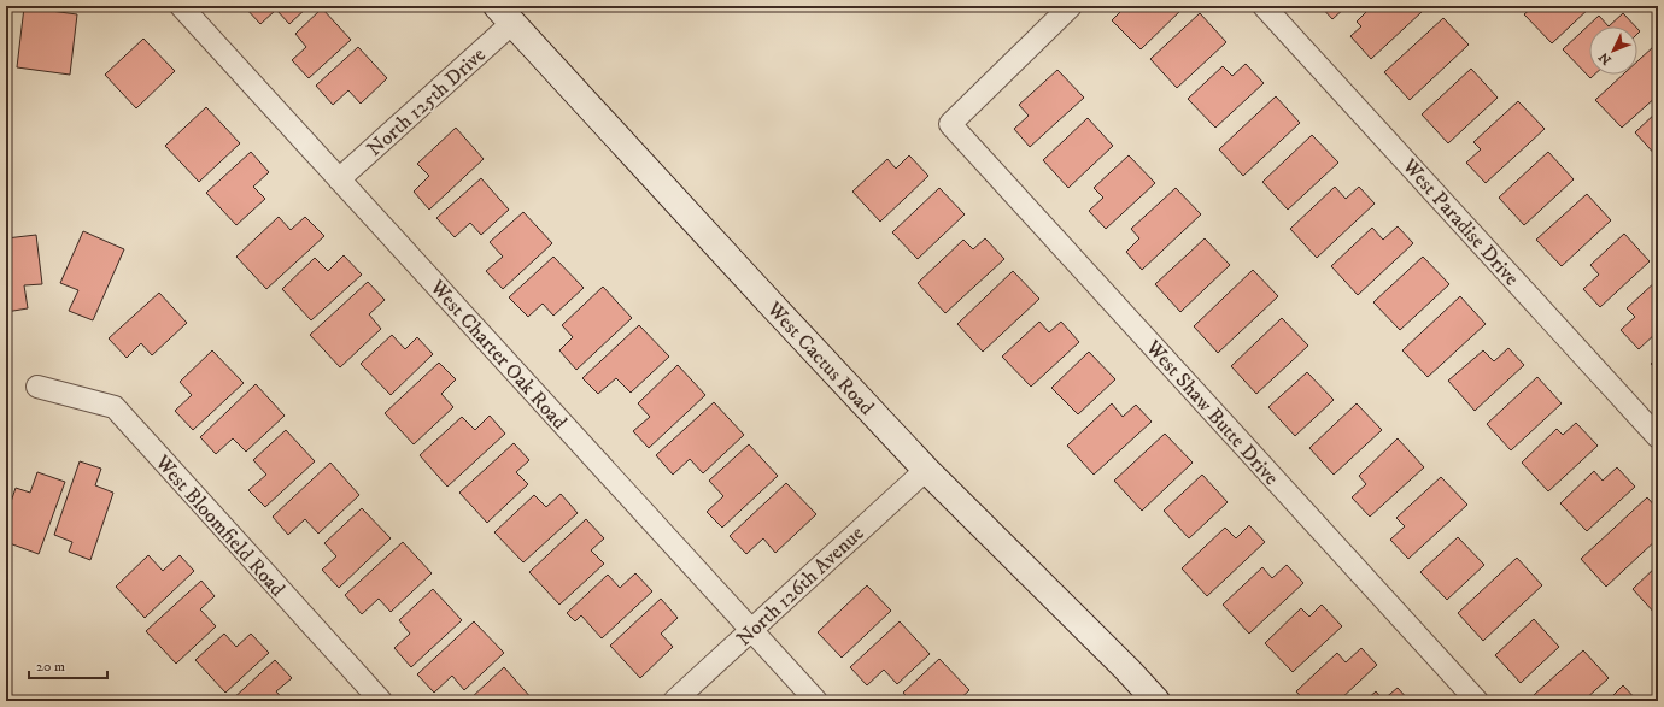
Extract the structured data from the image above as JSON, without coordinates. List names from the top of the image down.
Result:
{
  "streets": {
    "main road": ["West Cactus Road"],
    "street": [
      "North 125th Drive",
      "West Paradise Drive",
      "West Charter Oak Road",
      "West Shaw Butte Drive",
      "West Bloomfield Road",
      "North 126th Avenue"
    ]
  },
  "crossings": [
    ["North 125th Drive", "West Charter Oak Road"],
    ["North 125th Drive", "West Cactus Road"],
    ["West Charter Oak Road", "North 126th Avenue"],
    ["West Cactus Road", "North 126th Avenue"]
  ],
  "scale_bar": "20 m",
  "north": "bottom left"
}
